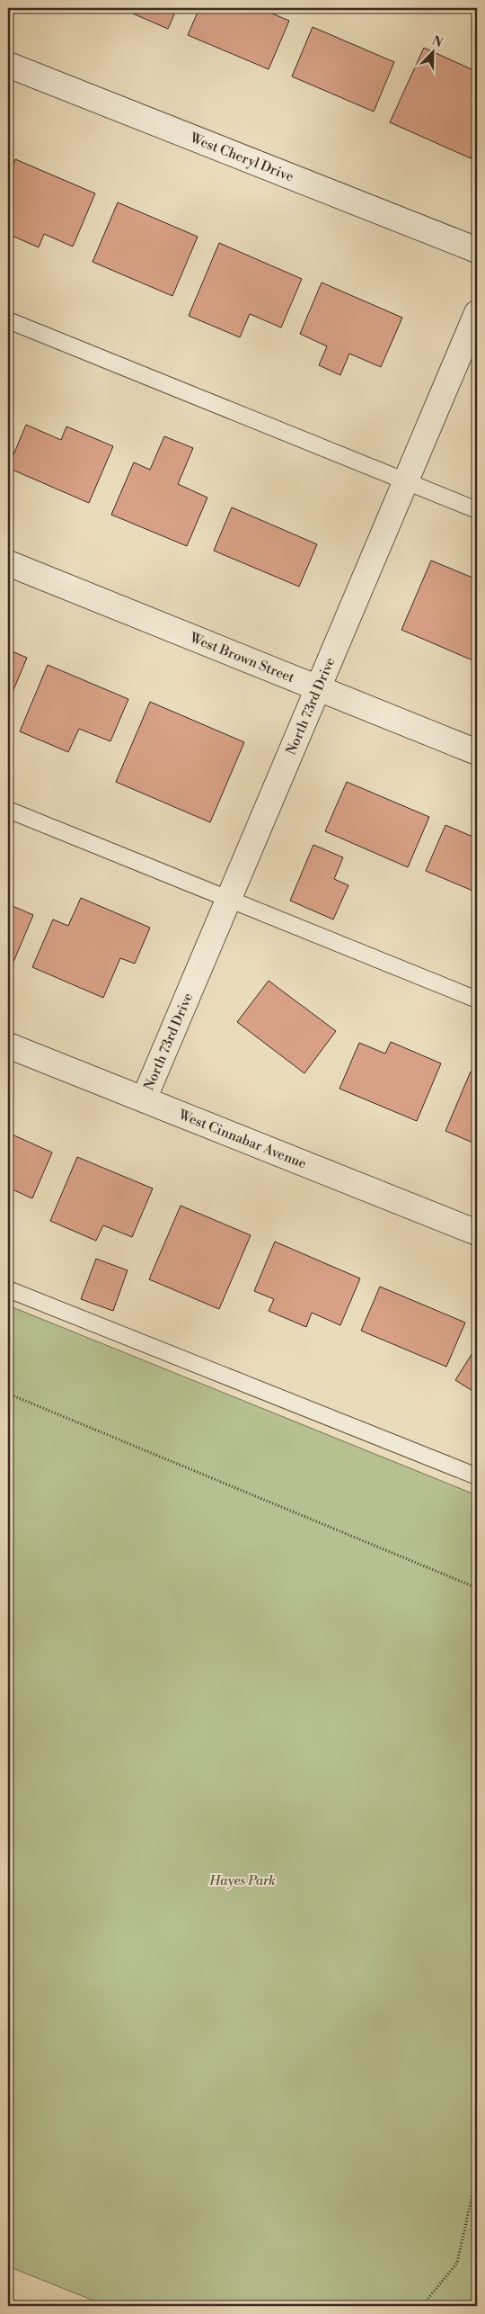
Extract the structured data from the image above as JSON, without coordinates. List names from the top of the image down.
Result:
{
  "streets": {
    "street": [
      "West Cheryl Drive",
      "West Brown Street",
      "North 73rd Drive",
      "West Cinnabar Avenue"
    ]
  },
  "crossings": [
    ["West Brown Street", "North 73rd Drive"],
    ["North 73rd Drive", "West Cinnabar Avenue"]
  ],
  "parks": ["Hayes Park"],
  "north": "top right"
}
